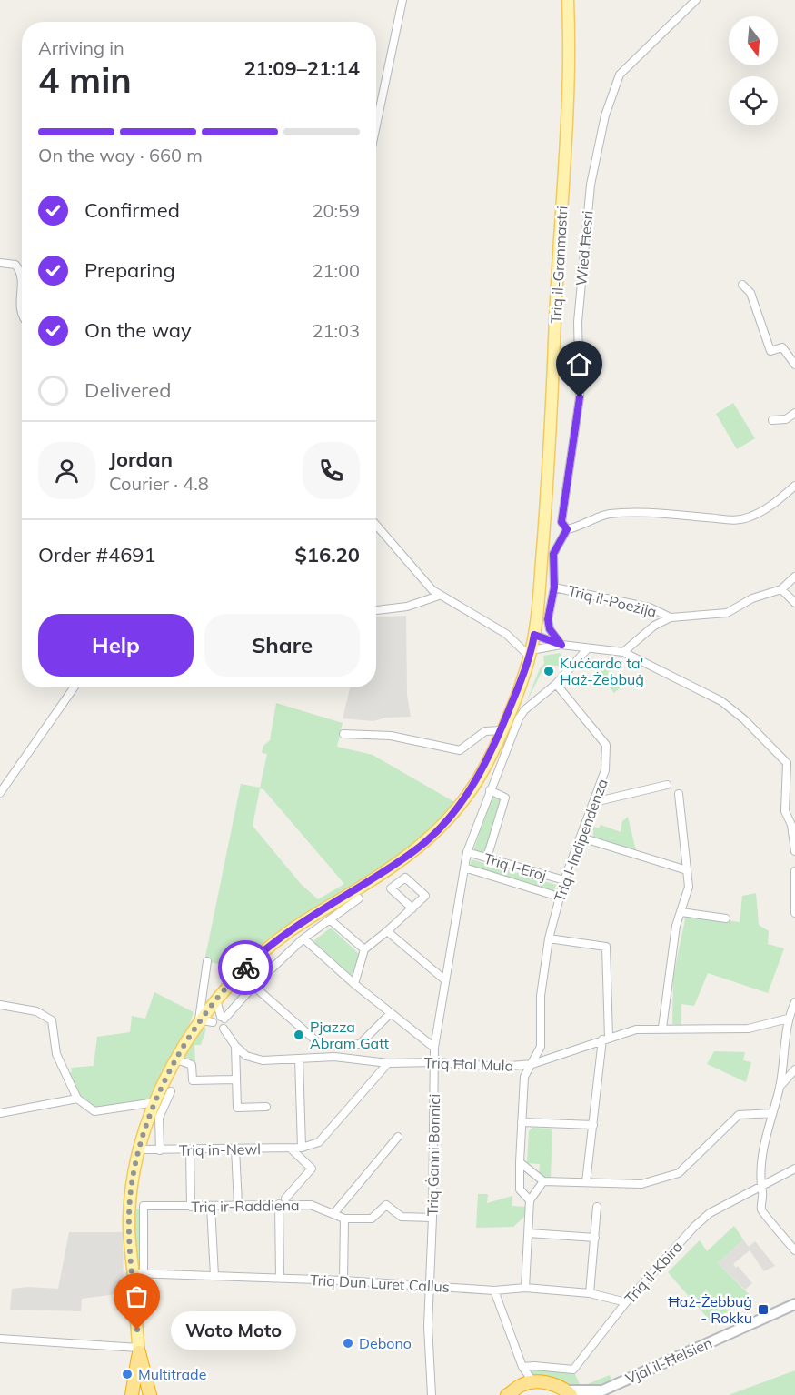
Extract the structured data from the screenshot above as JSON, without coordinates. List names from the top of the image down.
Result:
{
  "streets": {
    "main road": ["Triq il-Granmastri"],
    "street": [
      "Wied Ħesri",
      "Triq il-Poeżija",
      "Triq l-Indipendenza",
      "Triq l-Eroj",
      "Triq Ħal Mula",
      "Triq in-Newl",
      "Triq Ġanni Bonnici",
      "Triq ir-Raddiena",
      "Triq il-Kbira",
      "Triq Dun Luret Callus",
      "Vjal il-Ħelsien"
    ]
  },
  "crossings": [
    ["Triq il-Granmastri", "Triq in-Newl"],
    ["Triq il-Granmastri", "Triq ir-Raddiena"],
    ["Triq il-Granmastri", "Triq Dun Luret Callus"],
    ["Triq l-Indipendenza", "Triq l-Eroj"],
    ["Triq l-Indipendenza", "Triq Ħal Mula"],
    ["Triq l-Indipendenza", "Triq Ġanni Bonnici"],
    ["Triq l-Eroj", "Triq Ġanni Bonnici"],
    ["Triq Ħal Mula", "Triq Ġanni Bonnici"],
    ["Triq Ġanni Bonnici", "Triq ir-Raddiena"],
    ["Triq Ġanni Bonnici", "Triq Dun Luret Callus"],
    ["Triq ir-Raddiena", "Triq Dun Luret Callus"],
    ["Triq il-Kbira", "Triq Dun Luret Callus"]
  ],
  "places": {
    "other": [
      "Kuċċarda ta' Ħaż-Żebbuġ",
      "Pjazza Abram Gatt",
      "Woto Moto",
      "Debono",
      "Multitrade"
    ],
    "transit": ["Ħaż-Żebbuġ - Rokku"]
  },
  "north": "bottom",
  "page": {
    "heading": ["4 min", "Arriving in", "21:09–21:14"],
    "panel": [
      "Jordan",
      "Courier · 4.8",
      "Order #4691",
      "$16.20"
    ],
    "bar": "On the way · 660 m",
    "list": [
      ["Confirmed", "20:59"],
      ["Preparing", "21:00"],
      ["On the way", "21:03"],
      "Delivered"
    ],
    "buttons": ["Help", "Share"],
    "bubble": "Woto Moto"
  }
}
